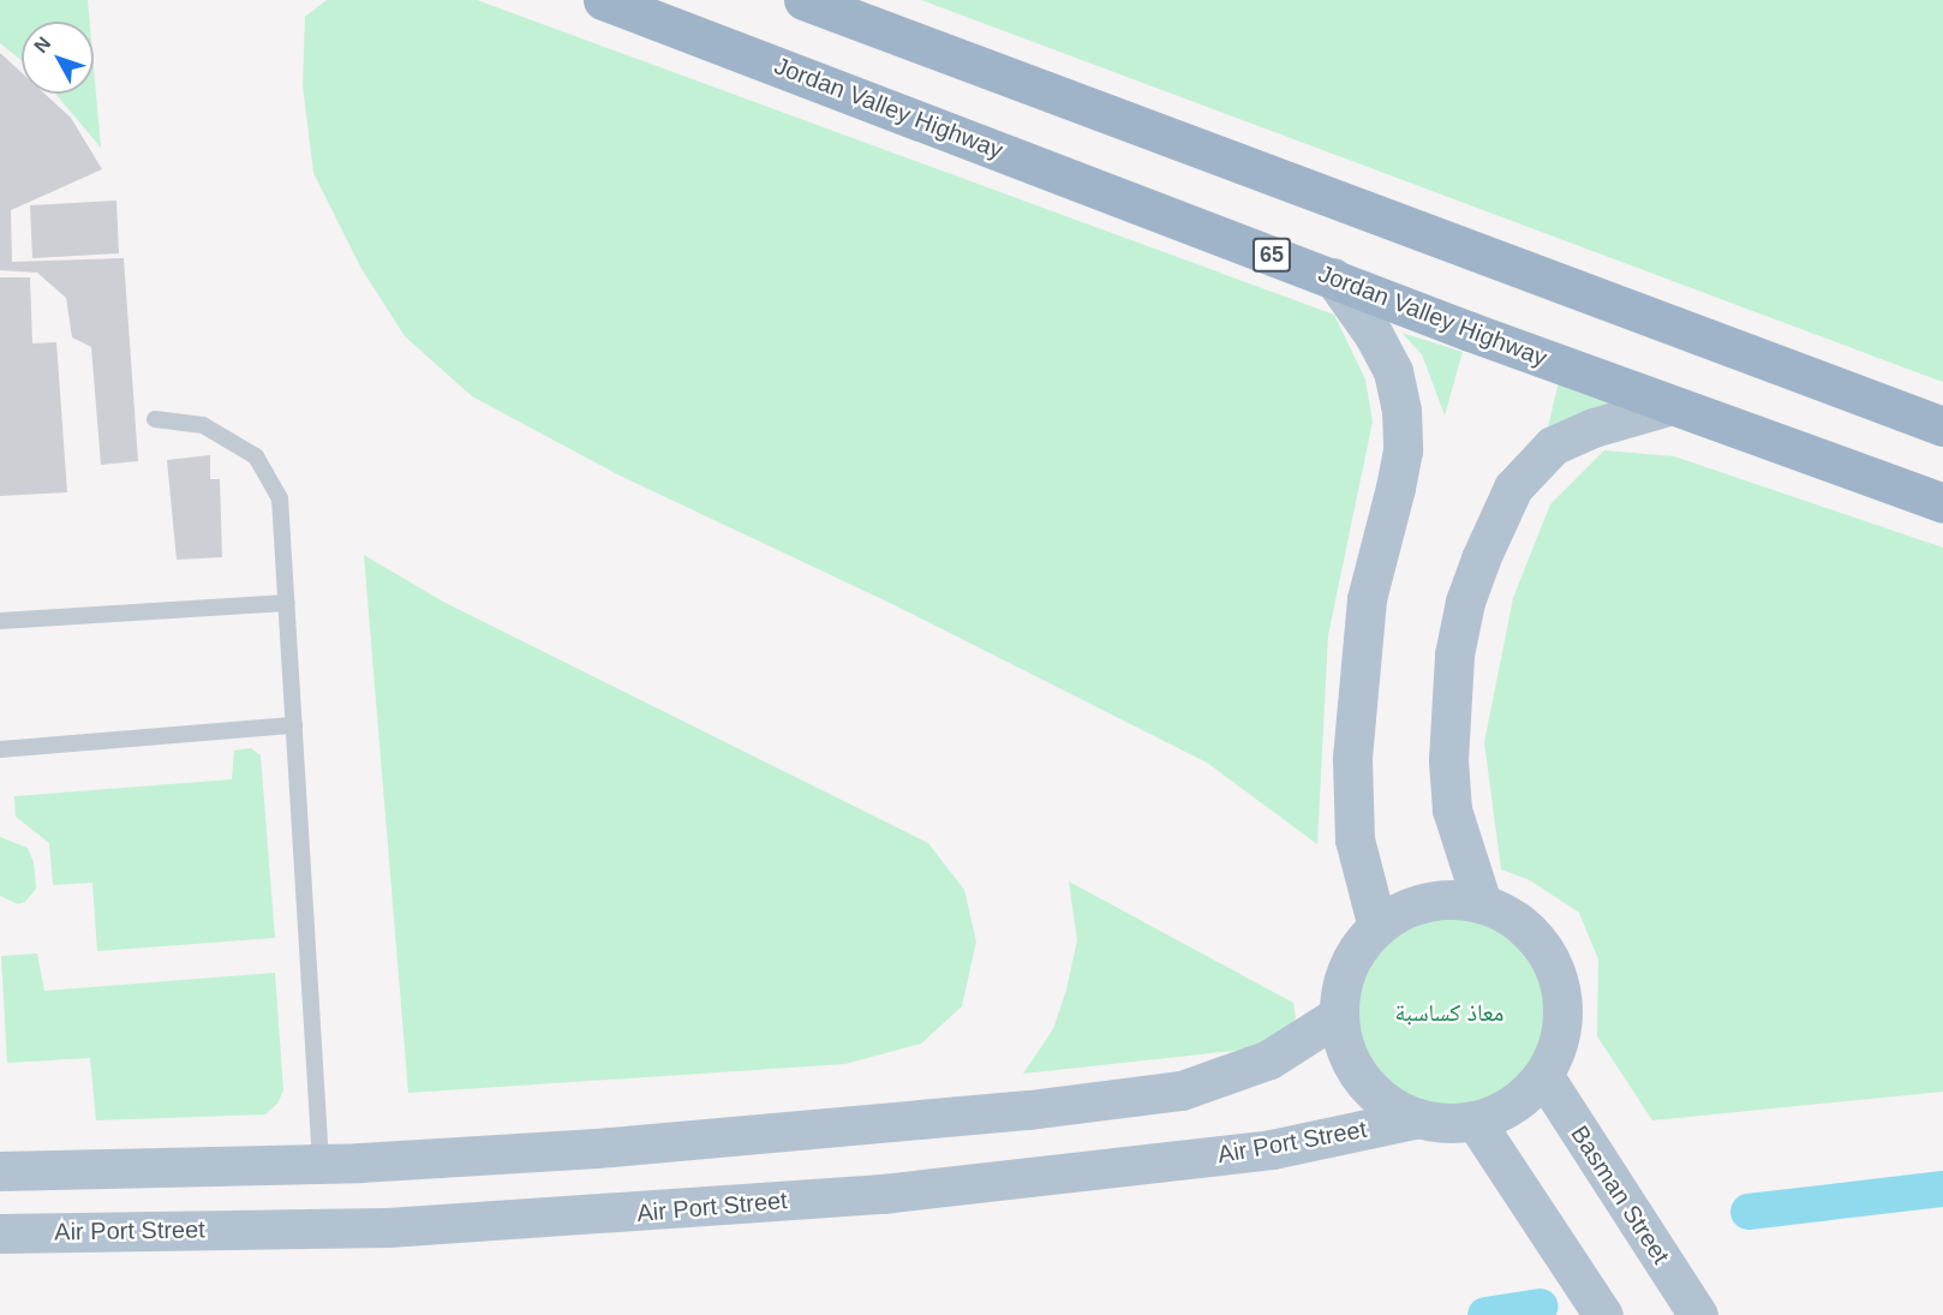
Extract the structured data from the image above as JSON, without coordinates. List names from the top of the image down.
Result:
{
  "streets": {
    "highway": ["Jordan Valley Highway", "65"],
    "main road": ["Air Port Street", "Basman Street"]
  },
  "crossings": [
    ["Air Port Street", "Basman Street"]
  ],
  "parks": ["معاذ كساسبة"],
  "north": "top left"
}
